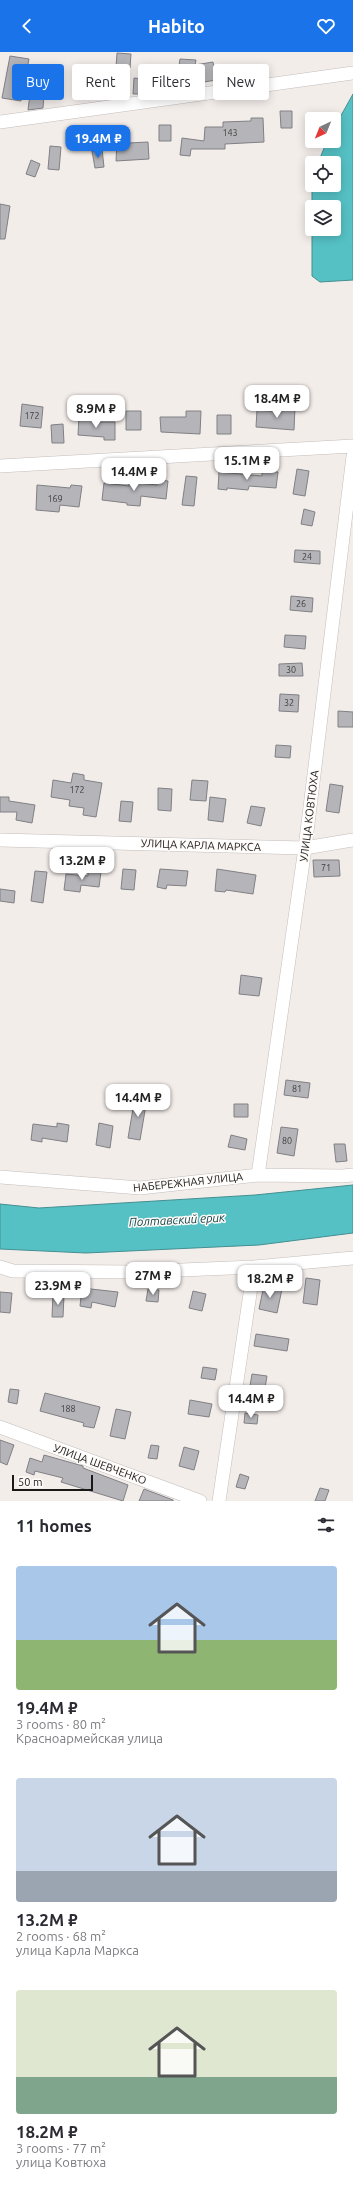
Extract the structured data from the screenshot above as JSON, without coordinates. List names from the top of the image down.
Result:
{
  "streets": {
    "street": [
      "УЛИЦА КОВТЮХА",
      "УЛИЦА КАРЛА МАРКСА",
      "НАБЕРЕЖНАЯ УЛИЦА",
      "УЛИЦА ШЕВЧЕНКО"
    ]
  },
  "crossings": [
    ["УЛИЦА КОВТЮХА", "УЛИЦА КАРЛА МАРКСА"],
    ["УЛИЦА КОВТЮХА", "НАБЕРЕЖНАЯ УЛИЦА"]
  ],
  "water": ["Полтавский ерик"],
  "house_numbers": [
    "143",
    "172",
    "169",
    "24",
    "26",
    "30",
    "32",
    "172",
    "71",
    "81",
    "80",
    "188"
  ],
  "scale_bar": "50 m",
  "north": "bottom left",
  "page": {
    "header": "Habito",
    "chip": [
      "Buy",
      "Rent",
      "Filters",
      "New"
    ],
    "price": [
      "19.4M ₽",
      "18.4M ₽",
      "8.9M ₽",
      "15.1M ₽",
      "14.4M ₽",
      "13.2M ₽",
      "14.4M ₽",
      "27M ₽",
      "18.2M ₽",
      "23.9M ₽",
      "14.4M ₽"
    ],
    "scale": "50 m",
    "heading": "11 homes",
    "list": [
      {
        "name": "19.4M ₽",
        "note": "3 rooms · 80 m² · Красноармейская улица"
      },
      {
        "name": "13.2M ₽",
        "note": "2 rooms · 68 m² · улица Карла Маркса"
      },
      {
        "name": "18.2M ₽",
        "note": "3 rooms · 77 m² · улица Ковтюха"
      }
    ]
  }
}
